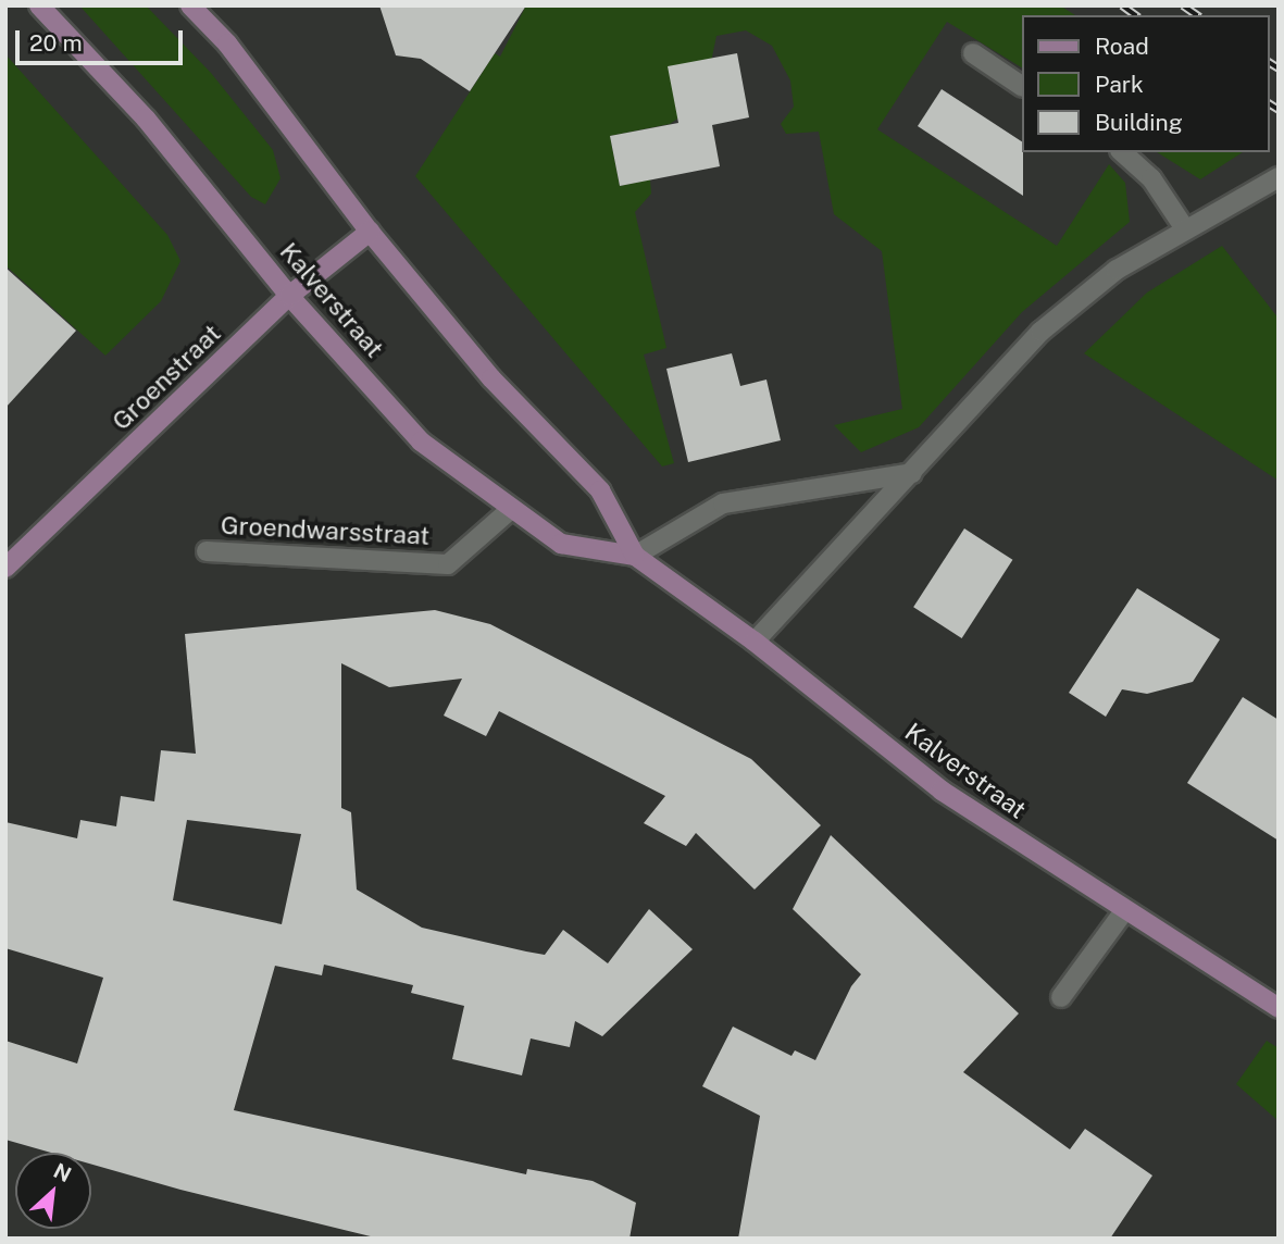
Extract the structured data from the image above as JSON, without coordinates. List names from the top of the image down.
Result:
{
  "streets": {
    "street": ["Kalverstraat", "Groenstraat", "Groendwarsstraat"]
  },
  "crossings": [
    ["Kalverstraat", "Groenstraat"],
    ["Kalverstraat", "Groendwarsstraat"]
  ],
  "legend": ["Road", "Park", "Building"],
  "scale_bar": "20 m",
  "north": "top right"
}
